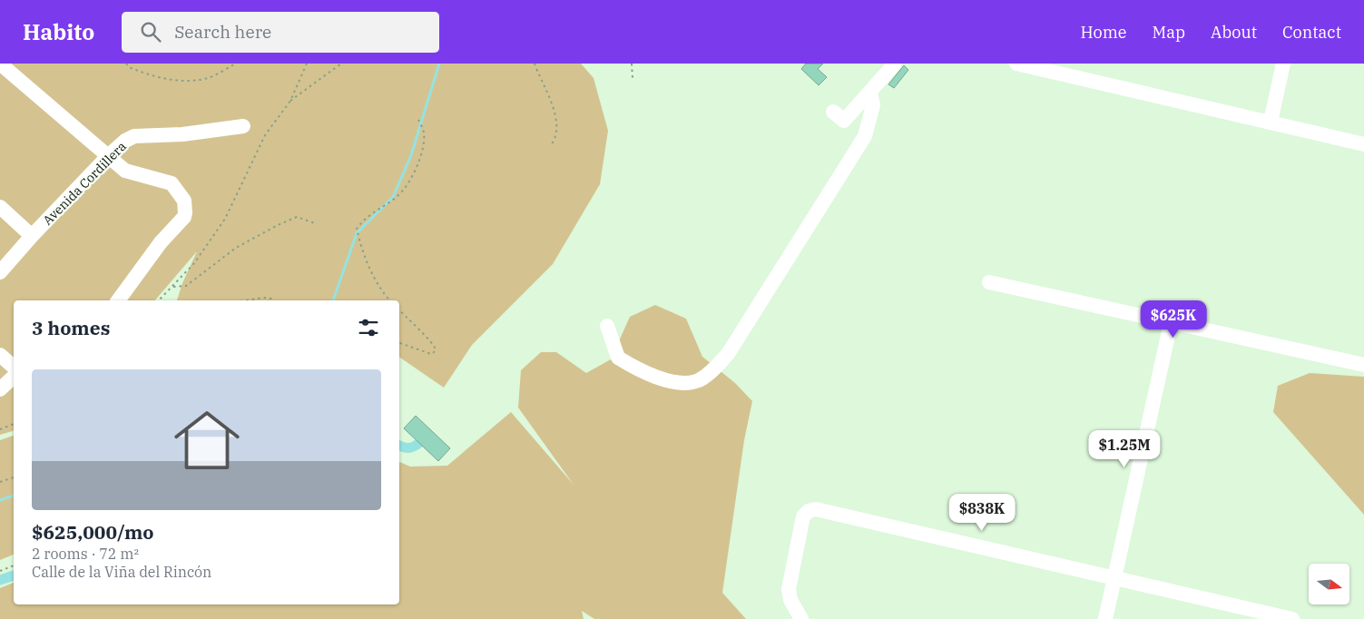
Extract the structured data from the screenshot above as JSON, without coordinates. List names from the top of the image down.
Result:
{
  "streets": {
    "street": ["Avenida Cordillera"]
  },
  "north": "right",
  "page": {
    "header": "Habito",
    "search": "Search here",
    "nav": [
      "Home",
      "Map",
      "About",
      "Contact"
    ],
    "price": ["$625K", "$1.25M", "$838K"],
    "heading": "3 homes",
    "list": [
      {
        "name": "$625,000/mo",
        "note": "2 rooms · 72 m² · Calle de la Viña del Rincón"
      }
    ]
  }
}
